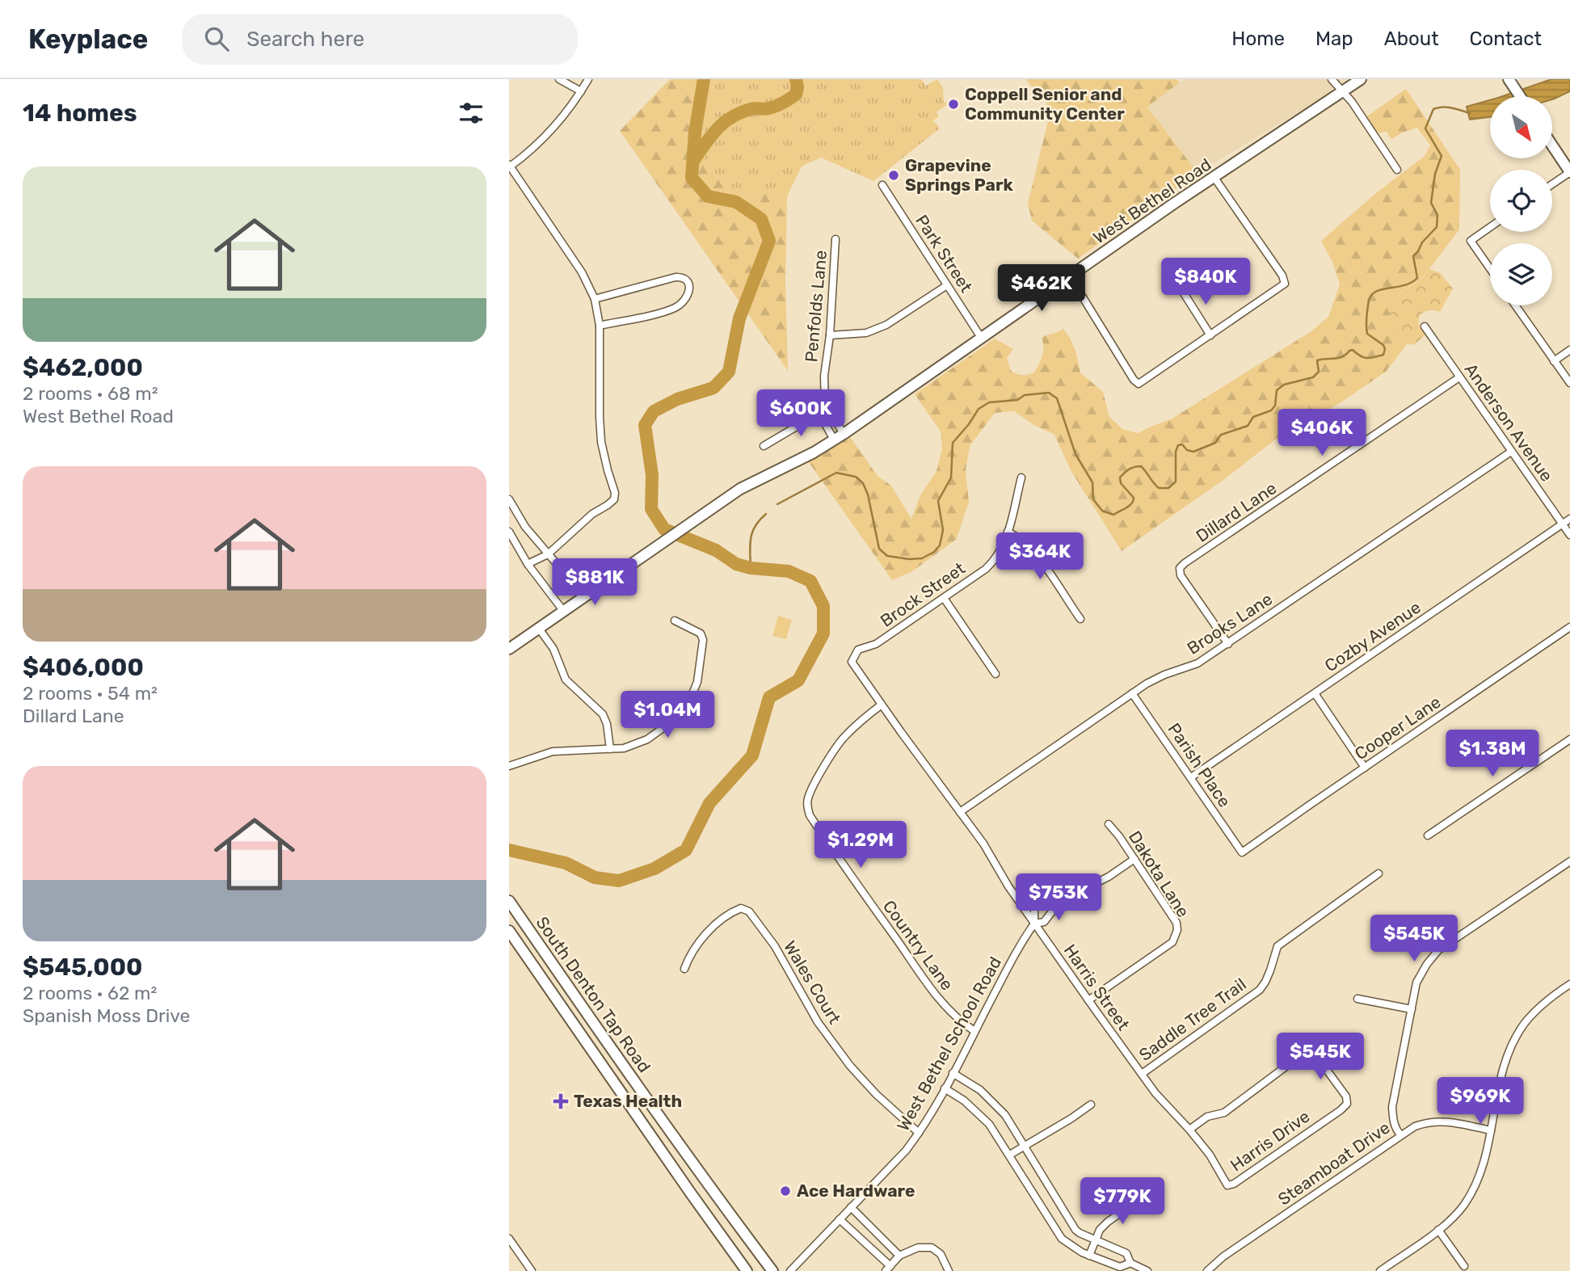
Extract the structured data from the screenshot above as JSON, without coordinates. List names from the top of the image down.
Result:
{
  "streets": {
    "main road": ["West Bethel Road", "South Denton Tap Road"],
    "street": [
      "Park Street",
      "Penfolds Lane",
      "Anderson Avenue",
      "Dillard Lane",
      "Brock Street",
      "Brooks Lane",
      "Cozby Avenue",
      "Cooper Lane",
      "Parish Place",
      "Dakota Lane",
      "Country Lane",
      "Wales Court",
      "Harris Street",
      "Saddle Tree Trail",
      "West Bethel School Road",
      "Harris Drive",
      "Steamboat Drive"
    ]
  },
  "crossings": [
    ["West Bethel Road", "Park Street"],
    ["West Bethel Road", "Penfolds Lane"],
    ["Anderson Avenue", "Dillard Lane"],
    ["Anderson Avenue", "Brooks Lane"],
    ["Anderson Avenue", "Cozby Avenue"],
    ["Dillard Lane", "Brooks Lane"],
    ["Brock Street", "Harris Street"],
    ["Brooks Lane", "Parish Place"],
    ["Brooks Lane", "Harris Street"],
    ["Cozby Avenue", "Parish Place"],
    ["Cooper Lane", "Parish Place"],
    ["Dakota Lane", "Harris Street"],
    ["Country Lane", "Harris Street"],
    ["Country Lane", "West Bethel School Road"],
    ["Wales Court", "West Bethel School Road"],
    ["Harris Street", "Saddle Tree Trail"],
    ["Harris Street", "West Bethel School Road"],
    ["Harris Street", "Harris Drive"]
  ],
  "places": {
    "other": ["Coppell Senior and Community Center", "Grapevine Springs Park", "Ace Hardware"],
    "health": ["Texas Health"]
  },
  "north": "bottom right",
  "page": {
    "header": "Keyplace",
    "search": "Search here",
    "nav": [
      "Home",
      "Map",
      "About",
      "Contact"
    ],
    "heading": "14 homes",
    "list": [
      {
        "name": "$462,000",
        "note": "2 rooms · 68 m² · West Bethel Road"
      },
      {
        "name": "$406,000",
        "note": "2 rooms · 54 m² · Dillard Lane"
      },
      {
        "name": "$545,000",
        "note": "2 rooms · 62 m² · Spanish Moss Drive"
      }
    ],
    "price": [
      "$840K",
      "$462K",
      "$600K",
      "$406K",
      "$364K",
      "$881K",
      "$1.04M",
      "$1.38M",
      "$1.29M",
      "$753K",
      "$545K",
      "$545K",
      "$969K",
      "$779K"
    ]
  }
}
